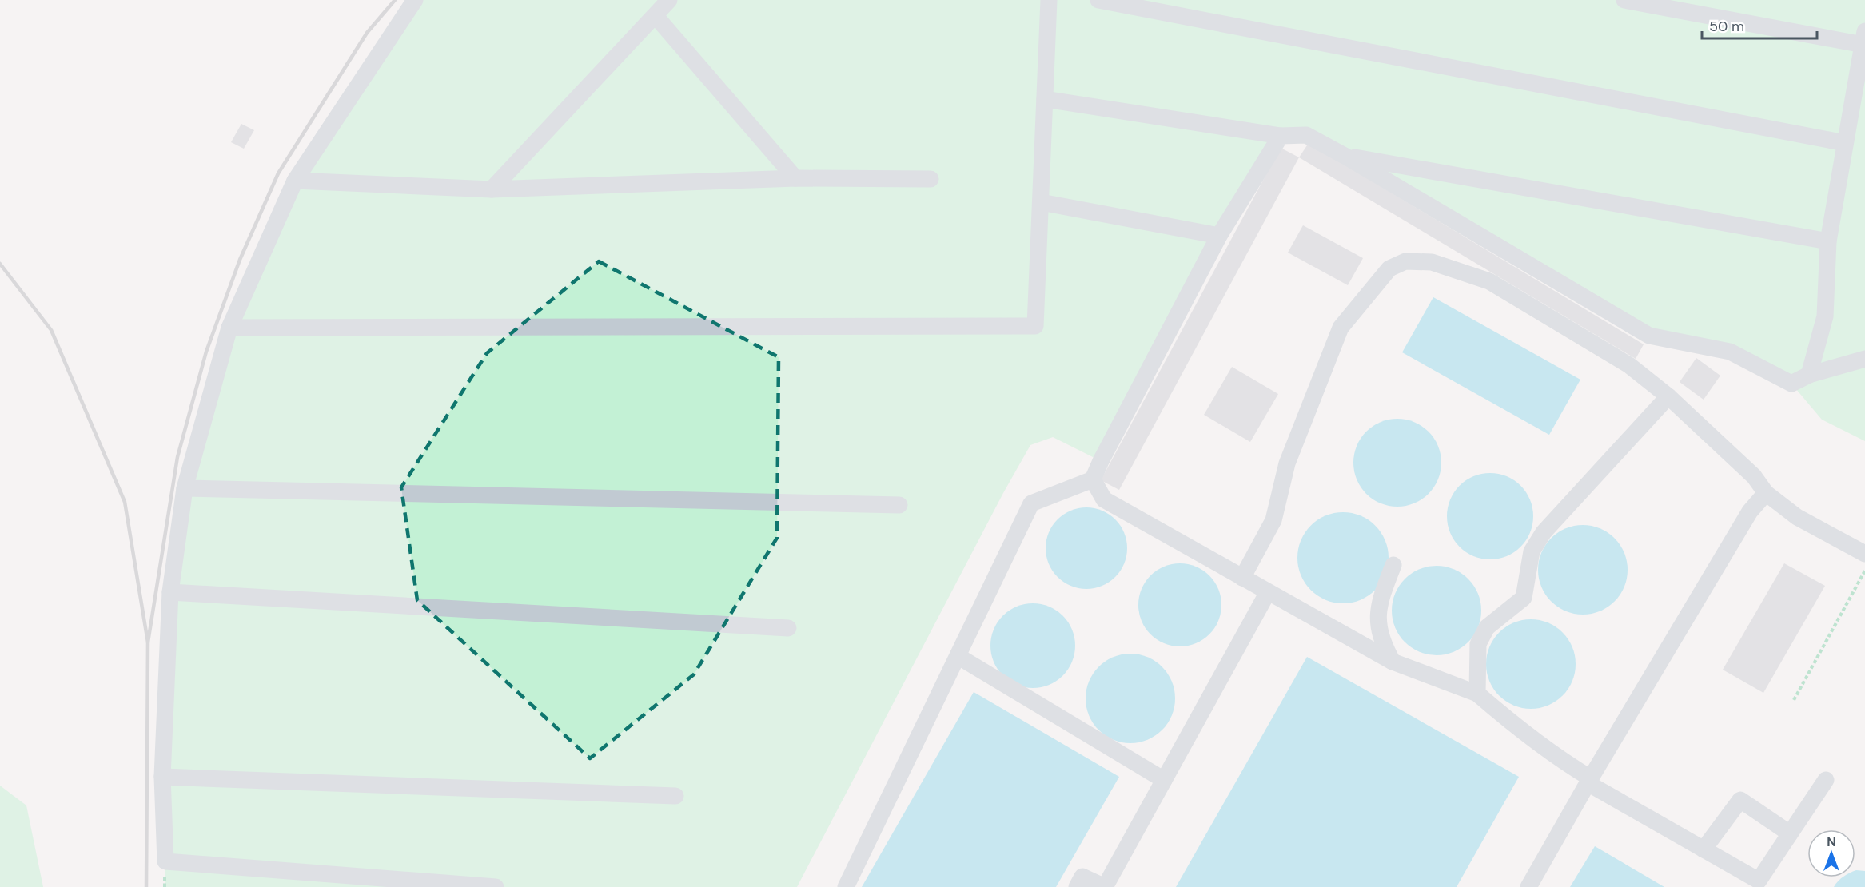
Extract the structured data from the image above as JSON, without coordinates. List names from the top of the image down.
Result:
{
  "scale_bar": "50 m",
  "north": "top"
}
